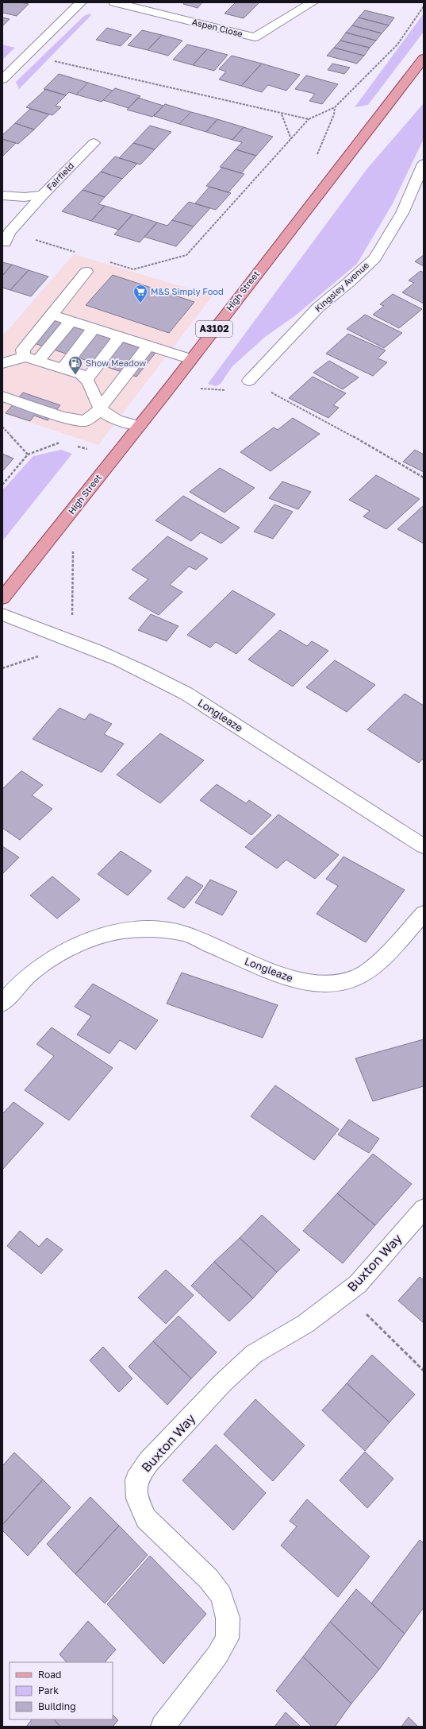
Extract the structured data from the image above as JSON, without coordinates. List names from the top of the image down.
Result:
{
  "streets": {
    "main road": ["High Street", "A3102"],
    "street": [
      "Aspen Close",
      "Fairfield",
      "Kingsley Avenue",
      "Longleaze",
      "Buxton Way"
    ]
  },
  "places": {
    "supermarket": ["M&S Simply Food"],
    "fuel station": ["Show Meadow"]
  },
  "legend": ["Road", "Park", "Building"]
}
